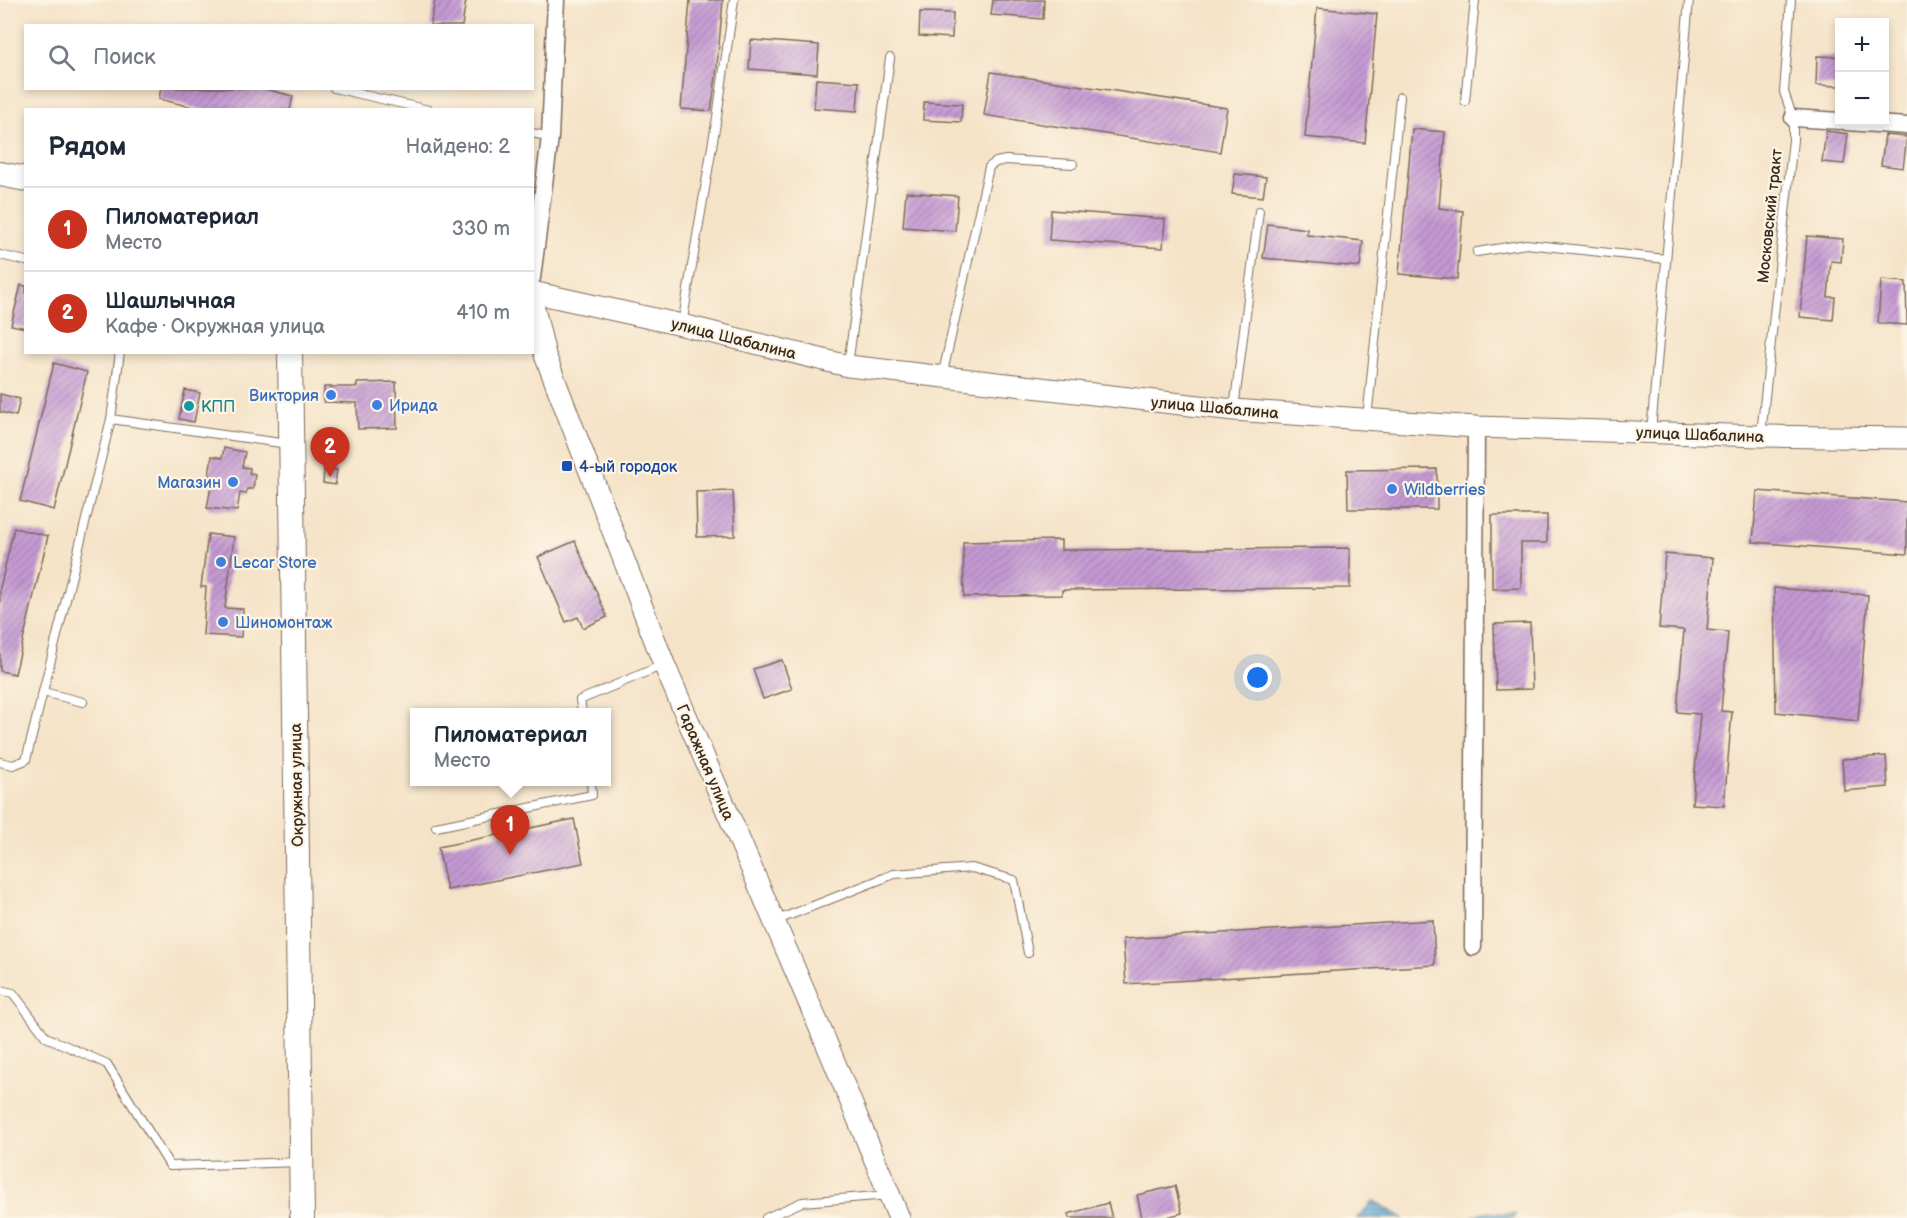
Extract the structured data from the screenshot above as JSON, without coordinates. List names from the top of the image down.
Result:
{
  "streets": {
    "main road": ["Окружная улица"],
    "street": ["улица Шабалина", "Гаражная улица"],
    "lane": ["Московский тракт"]
  },
  "crossings": [
    ["Московский тракт", "улица Шабалина"]
  ],
  "places": {
    "other": [
      "Виктория",
      "Ирида",
      "КПП",
      "Магазин",
      "Wildberries",
      "Lecar Store",
      "Шиномонтаж"
    ],
    "transit": ["4-ый городок"]
  },
  "page": {
    "map_buttons": ["+", "−"],
    "search": "Поиск",
    "heading": ["Рядом", "Найдено: 2"],
    "list": [
      {
        "mark": "1",
        "name": "Пиломатериал",
        "note": "Место",
        "value": "330 m"
      },
      {
        "mark": "2",
        "name": "Шашлычная",
        "note": "Кафе · Окружная улица",
        "value": "410 m"
      }
    ],
    "pins": ["2", "1"],
    "popup": ["Пиломатериал", "Место"]
  }
}
